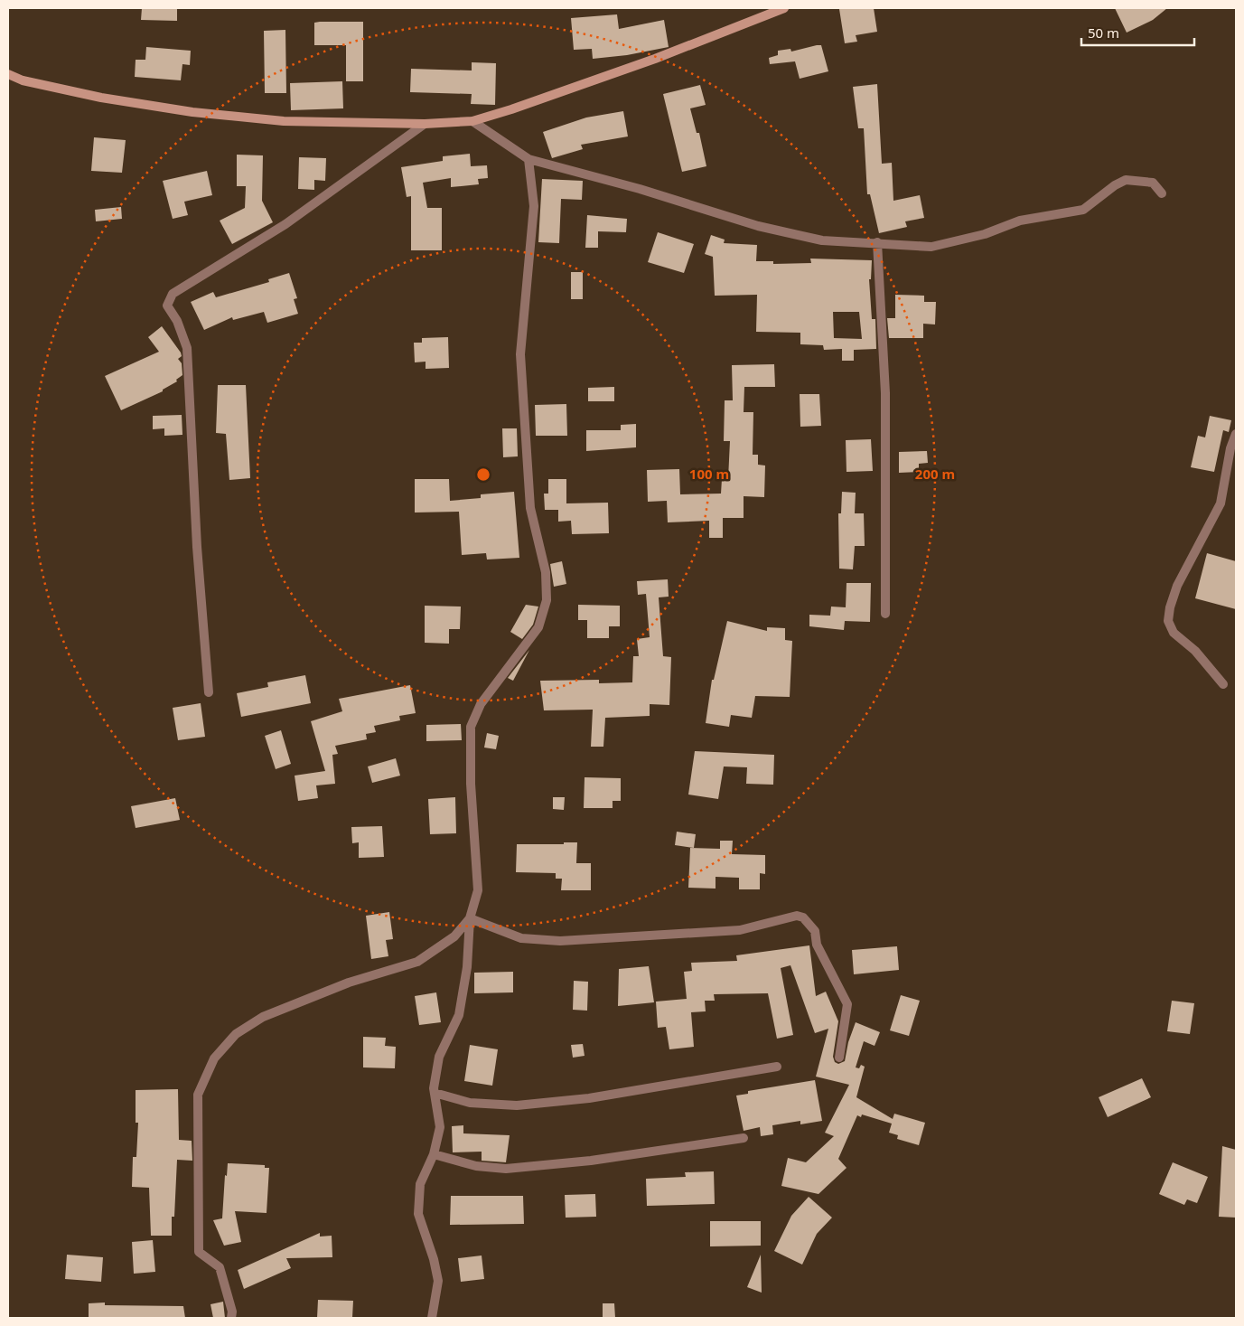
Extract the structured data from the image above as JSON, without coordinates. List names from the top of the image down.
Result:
{
  "scale_bar": "50 m",
  "rings": ["100 m", "200 m"]
}
